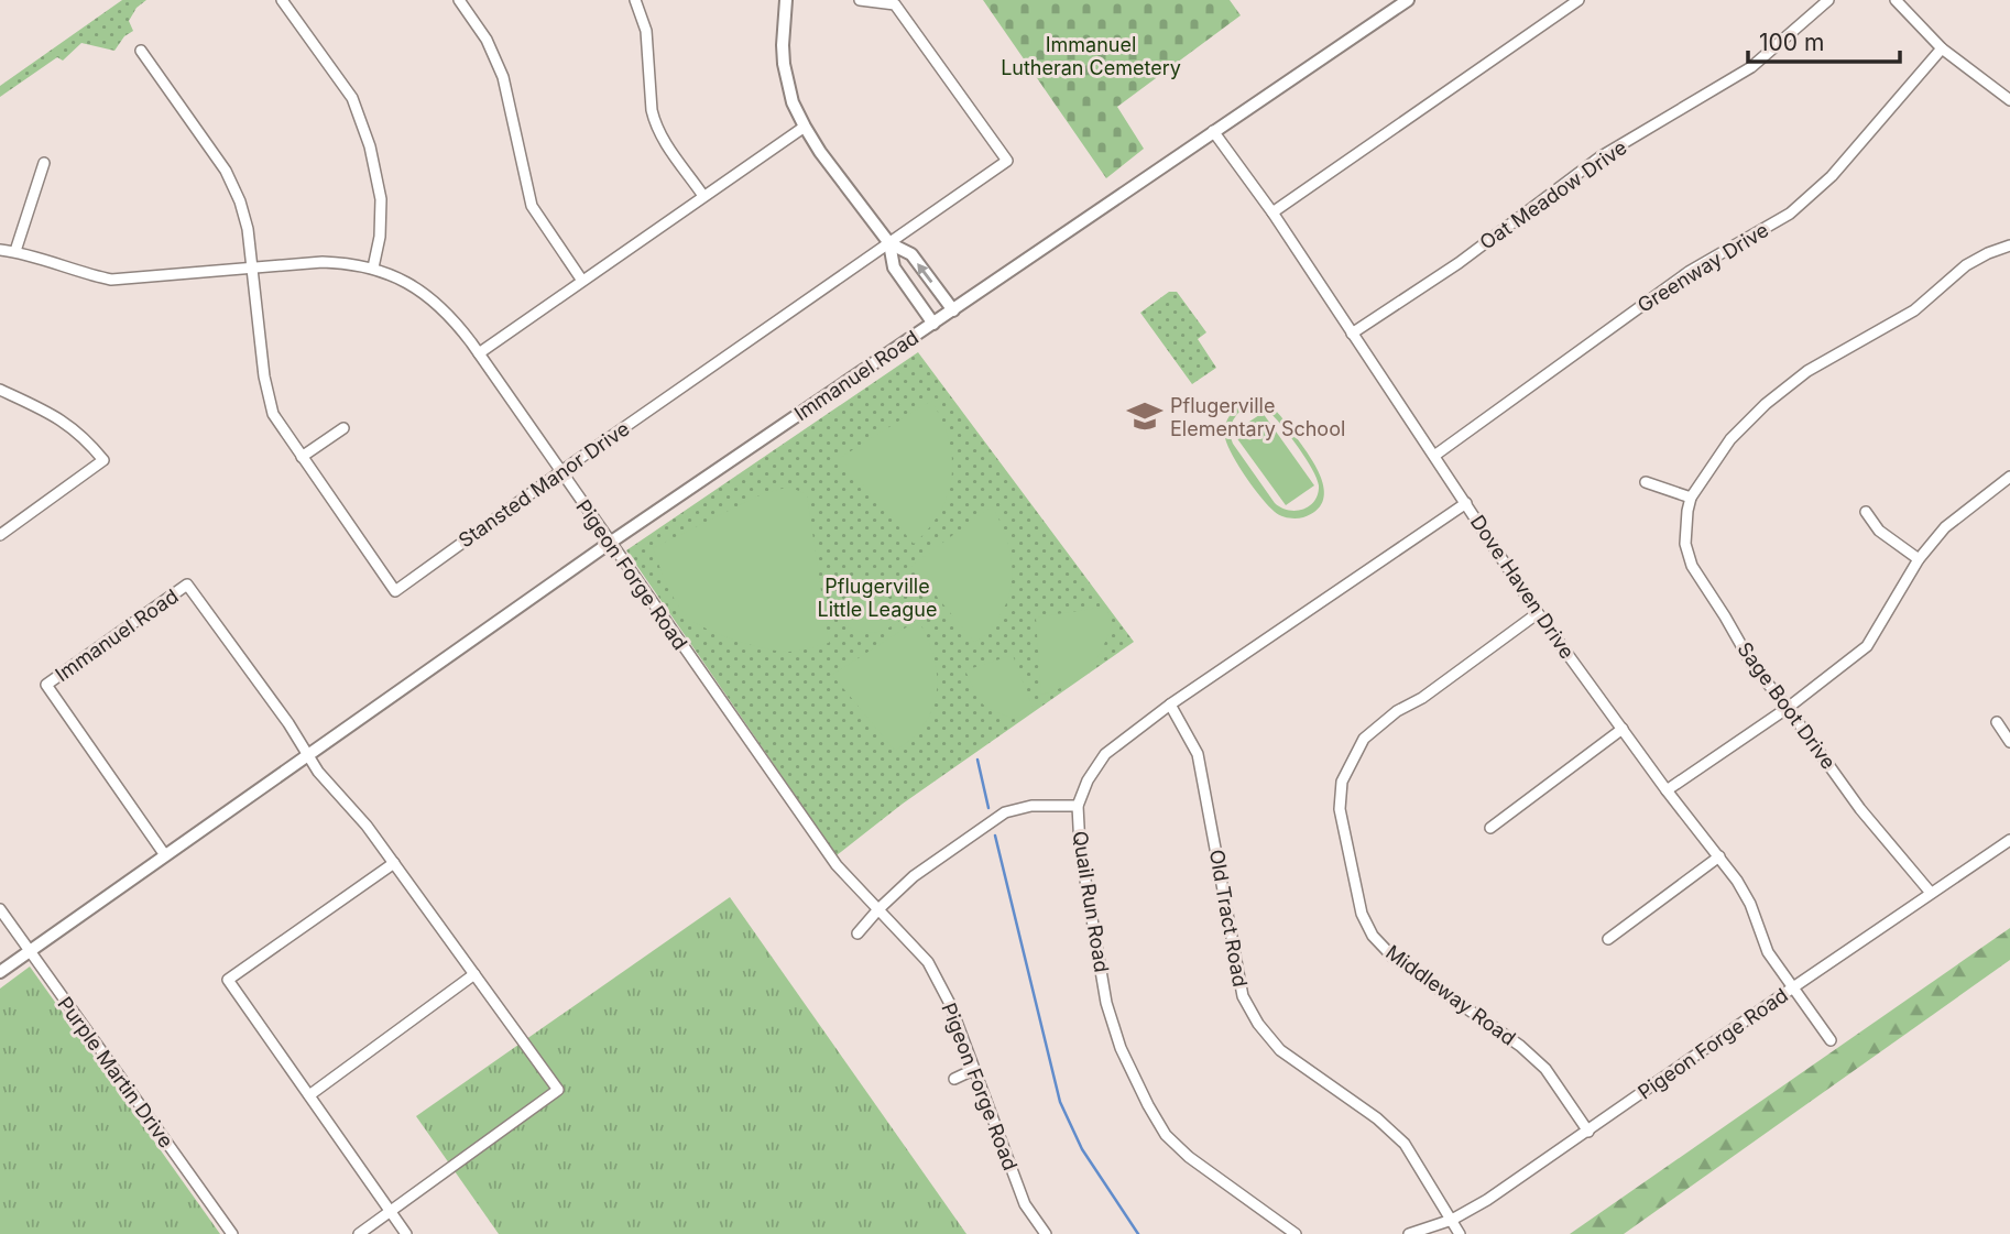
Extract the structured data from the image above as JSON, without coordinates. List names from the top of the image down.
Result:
{
  "streets": {
    "street": [
      "Oat Meadow Drive",
      "Greenway Drive",
      "Immanuel Road",
      "Stansted Manor Drive",
      "Pigeon Forge Road",
      "Dove Haven Drive",
      "Sage Boot Drive",
      "Quail Run Road",
      "Old Tract Road",
      "Middleway Road",
      "Purple Martin Drive"
    ]
  },
  "crossings": [
    ["Oat Meadow Drive", "Dove Haven Drive"],
    ["Greenway Drive", "Dove Haven Drive"],
    ["Immanuel Road", "Pigeon Forge Road"],
    ["Immanuel Road", "Dove Haven Drive"],
    ["Immanuel Road", "Purple Martin Drive"],
    ["Stansted Manor Drive", "Pigeon Forge Road"],
    ["Pigeon Forge Road", "Dove Haven Drive"],
    ["Pigeon Forge Road", "Sage Boot Drive"],
    ["Pigeon Forge Road", "Old Tract Road"],
    ["Pigeon Forge Road", "Middleway Road"],
    ["Dove Haven Drive", "Quail Run Road"],
    ["Dove Haven Drive", "Middleway Road"],
    ["Quail Run Road", "Old Tract Road"]
  ],
  "parks": ["Immanuel Lutheran Cemetery", "Pflugerville Little League"],
  "places": {
    "school or university": ["Pflugerville Elementary School"]
  },
  "scale_bar": "100 m"
}
